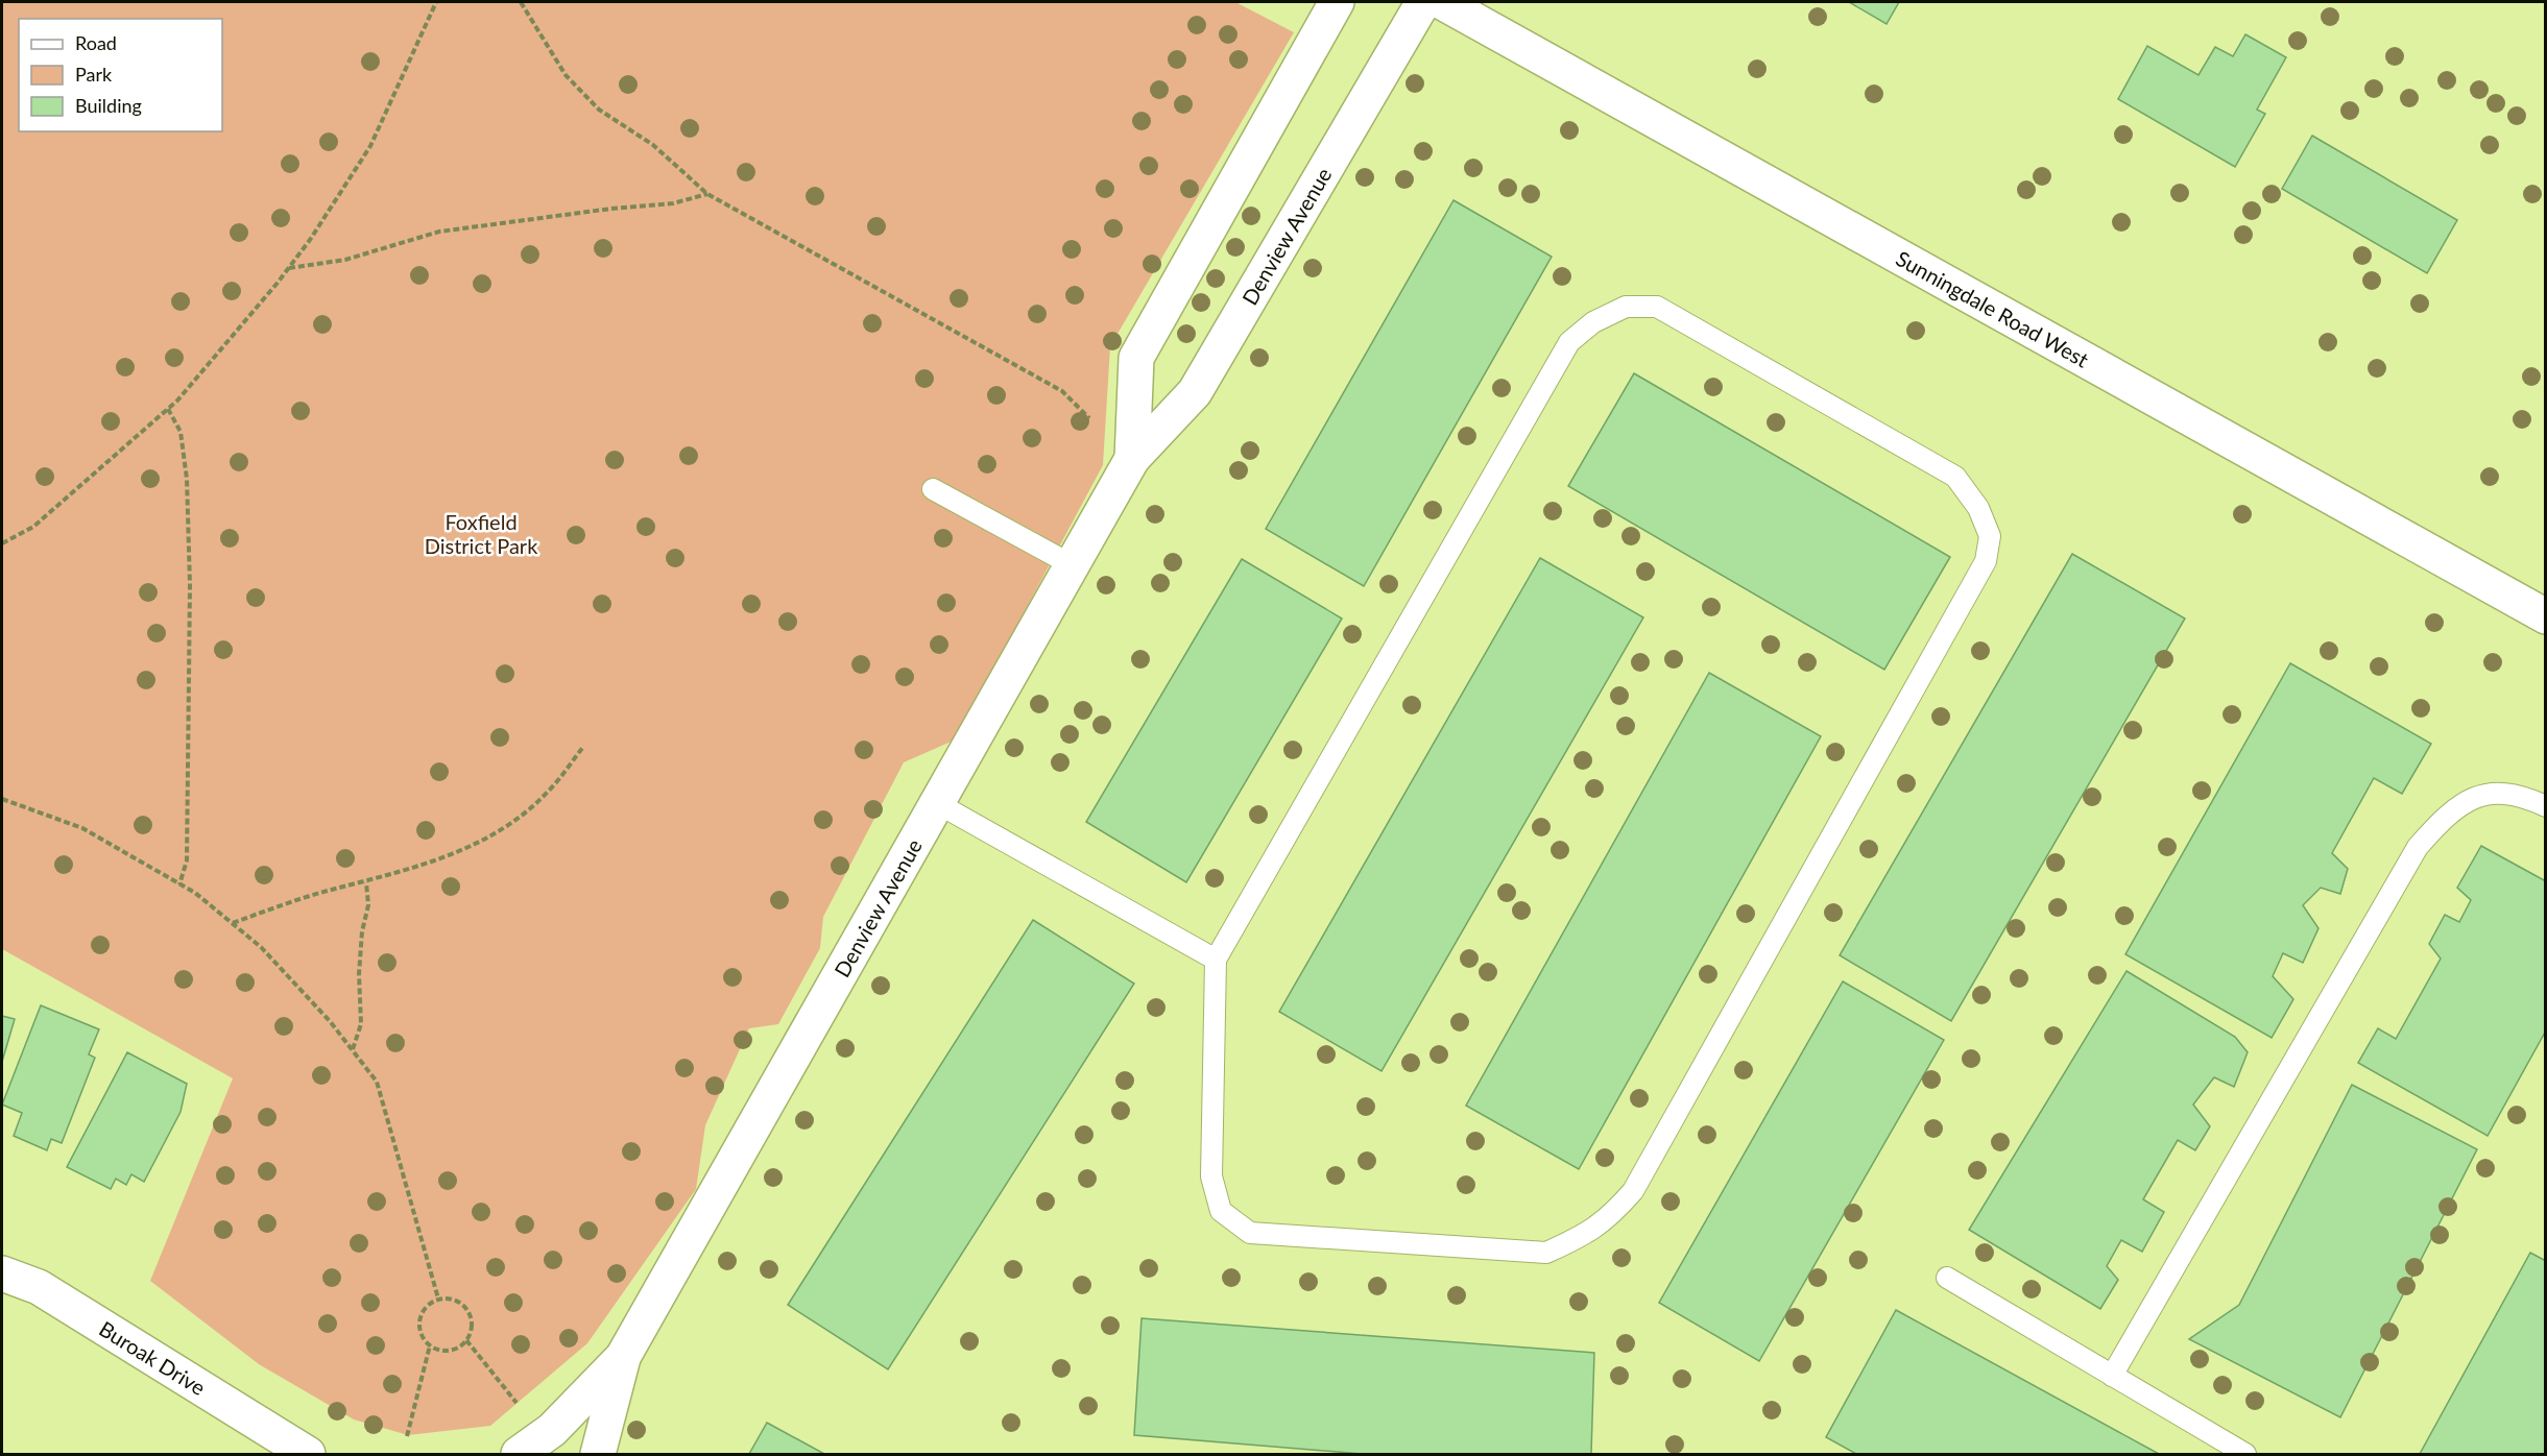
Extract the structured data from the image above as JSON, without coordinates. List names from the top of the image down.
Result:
{
  "streets": {
    "street": ["Denview Avenue", "Sunningdale Road West", "Buroak Drive"]
  },
  "parks": ["Foxfield District Park"],
  "legend": ["Road", "Park", "Building"]
}
